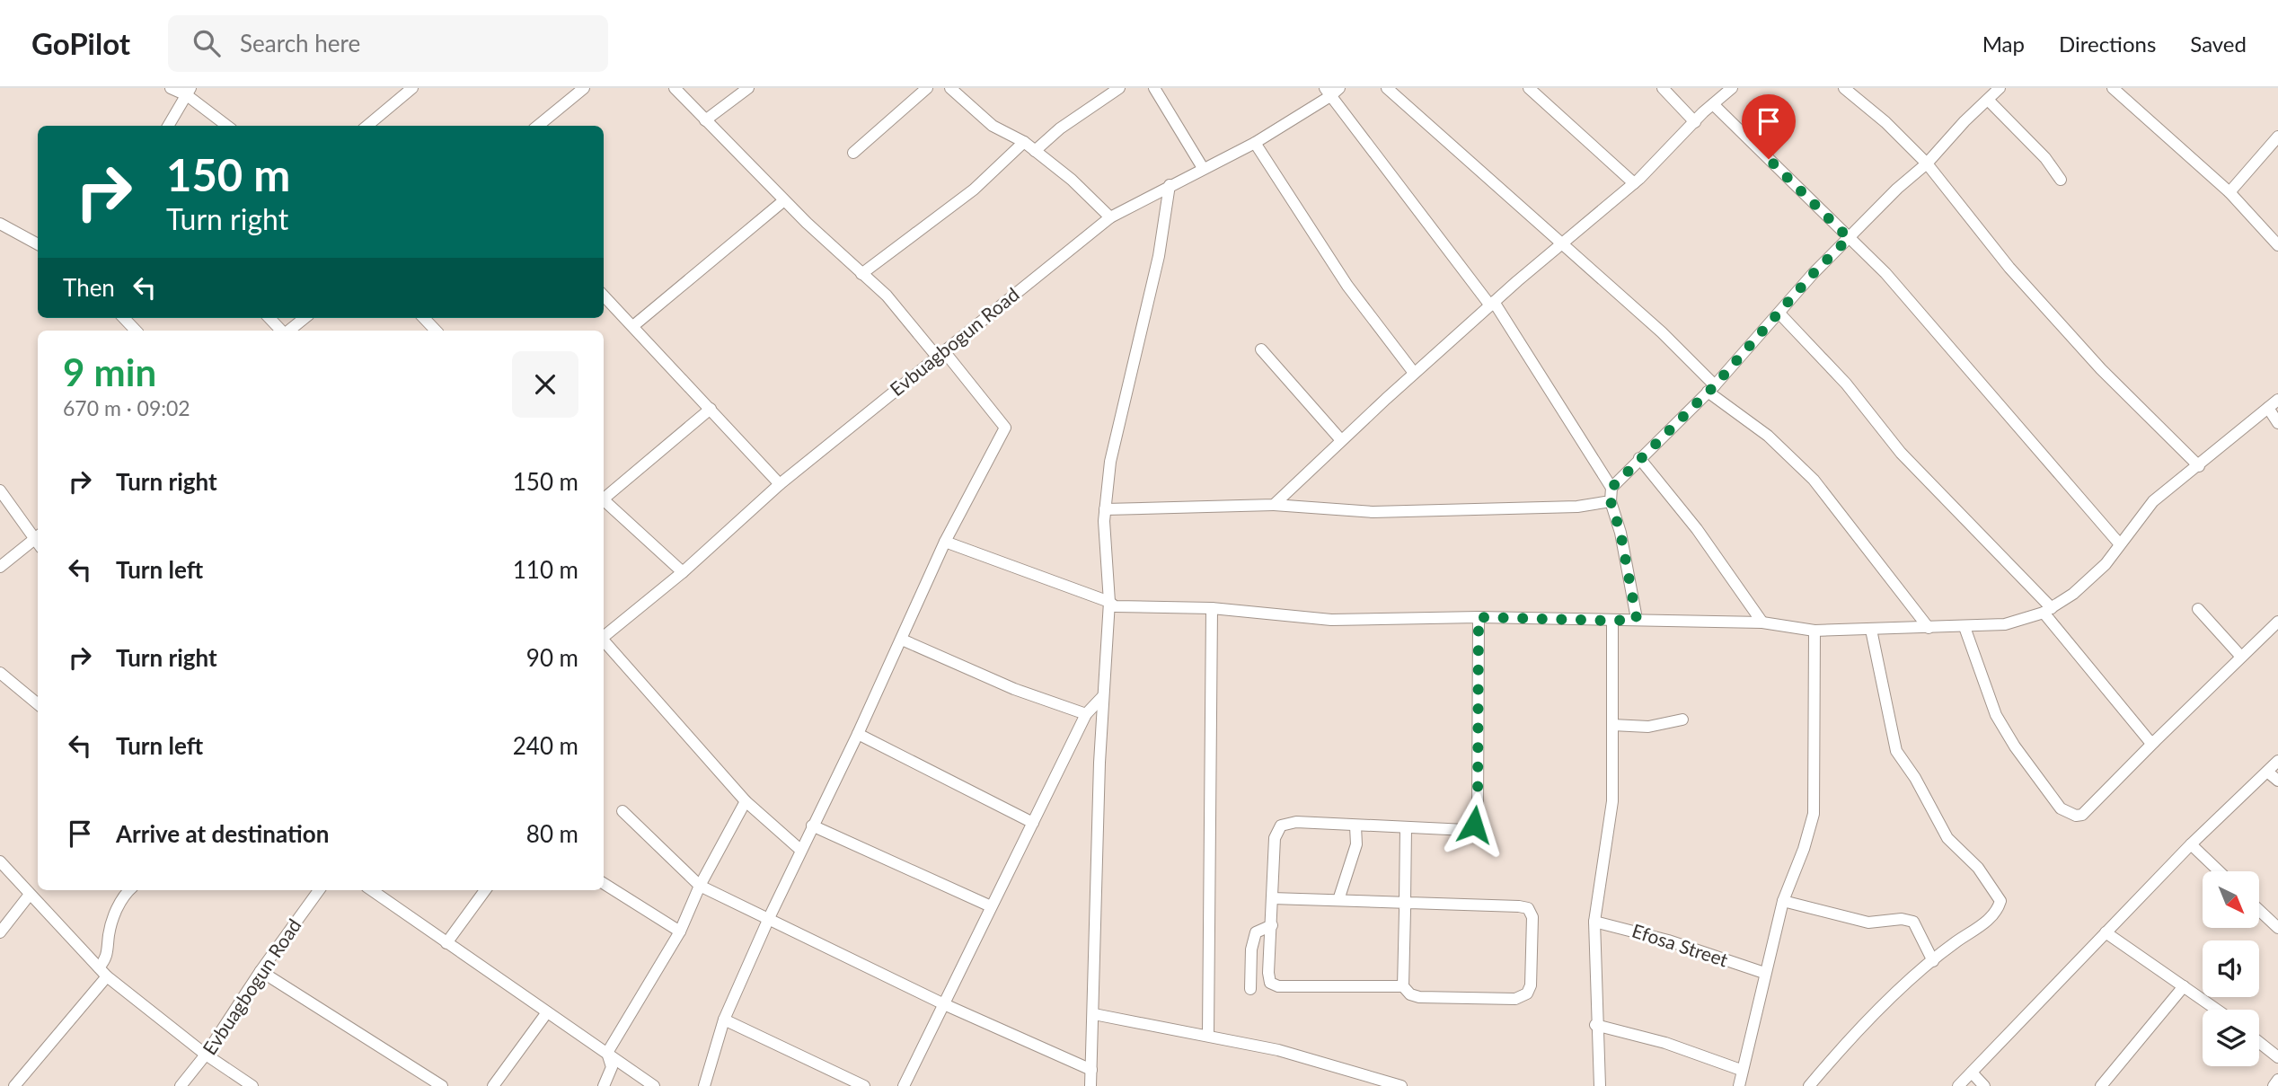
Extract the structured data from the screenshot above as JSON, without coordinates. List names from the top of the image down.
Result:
{
  "streets": {
    "street": ["Evbuagbogun Road", "Efosa Street"]
  },
  "north": "bottom right",
  "page": {
    "header": "GoPilot",
    "search": "Search here",
    "nav": ["Map", "Directions", "Saved"],
    "turn": ["150 m", "Turn right"],
    "then": "Then",
    "heading": ["9 min", "670 m · 09:02"],
    "list": [
      {
        "name": "Turn right",
        "value": "150 m"
      },
      {
        "name": "Turn left",
        "value": "110 m"
      },
      {
        "name": "Turn right",
        "value": "90 m"
      },
      {
        "name": "Turn left",
        "value": "240 m"
      },
      {
        "name": "Arrive at destination",
        "value": "80 m"
      }
    ]
  }
}
